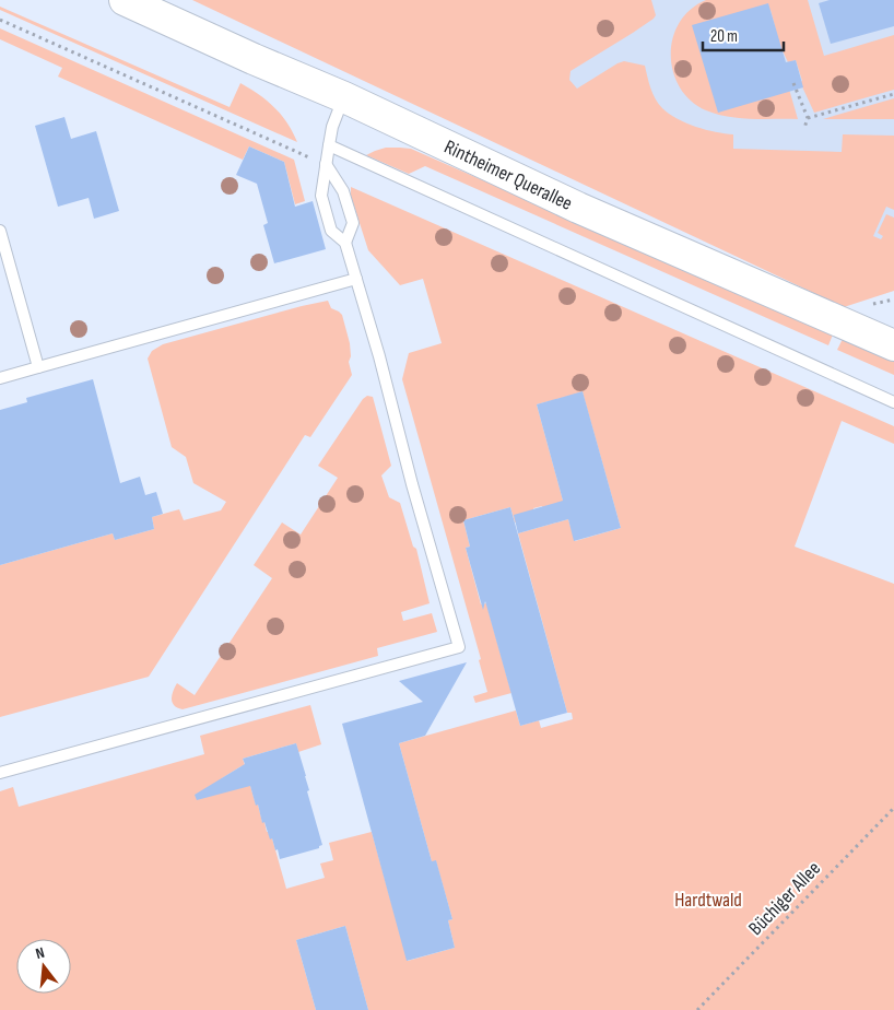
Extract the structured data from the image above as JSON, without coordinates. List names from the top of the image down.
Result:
{
  "streets": {
    "street": ["Rintheimer Querallee"],
    "path": ["Büchiger Allee"]
  },
  "parks": ["Hardtwald"],
  "scale_bar": "20 m",
  "north": "top"
}
